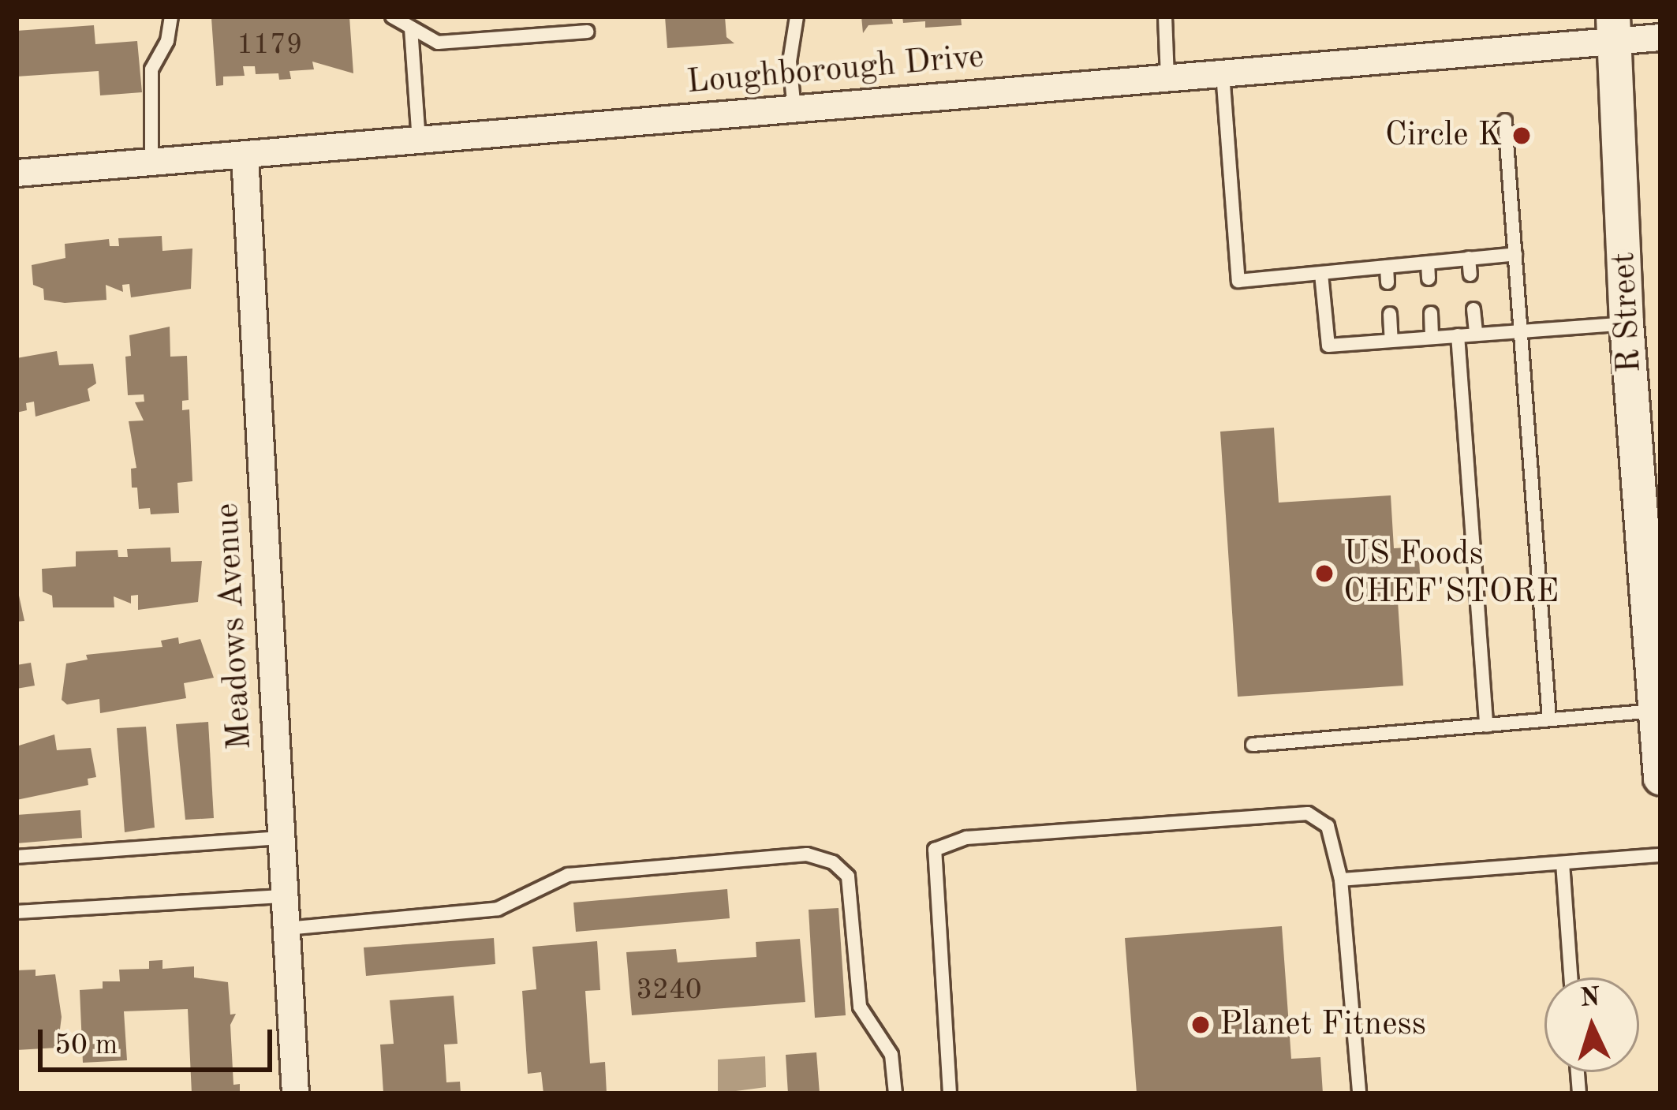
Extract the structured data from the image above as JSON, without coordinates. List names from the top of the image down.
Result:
{
  "streets": {
    "street": ["Loughborough Drive", "R Street", "Meadows Avenue"]
  },
  "crossings": [
    ["Loughborough Drive", "R Street"],
    ["Loughborough Drive", "Meadows Avenue"]
  ],
  "places": ["Circle K", "US Foods CHEF'STORE", "Planet Fitness"],
  "house_numbers": ["1179", "3240"],
  "scale_bar": "50 m",
  "north": "top"
}
